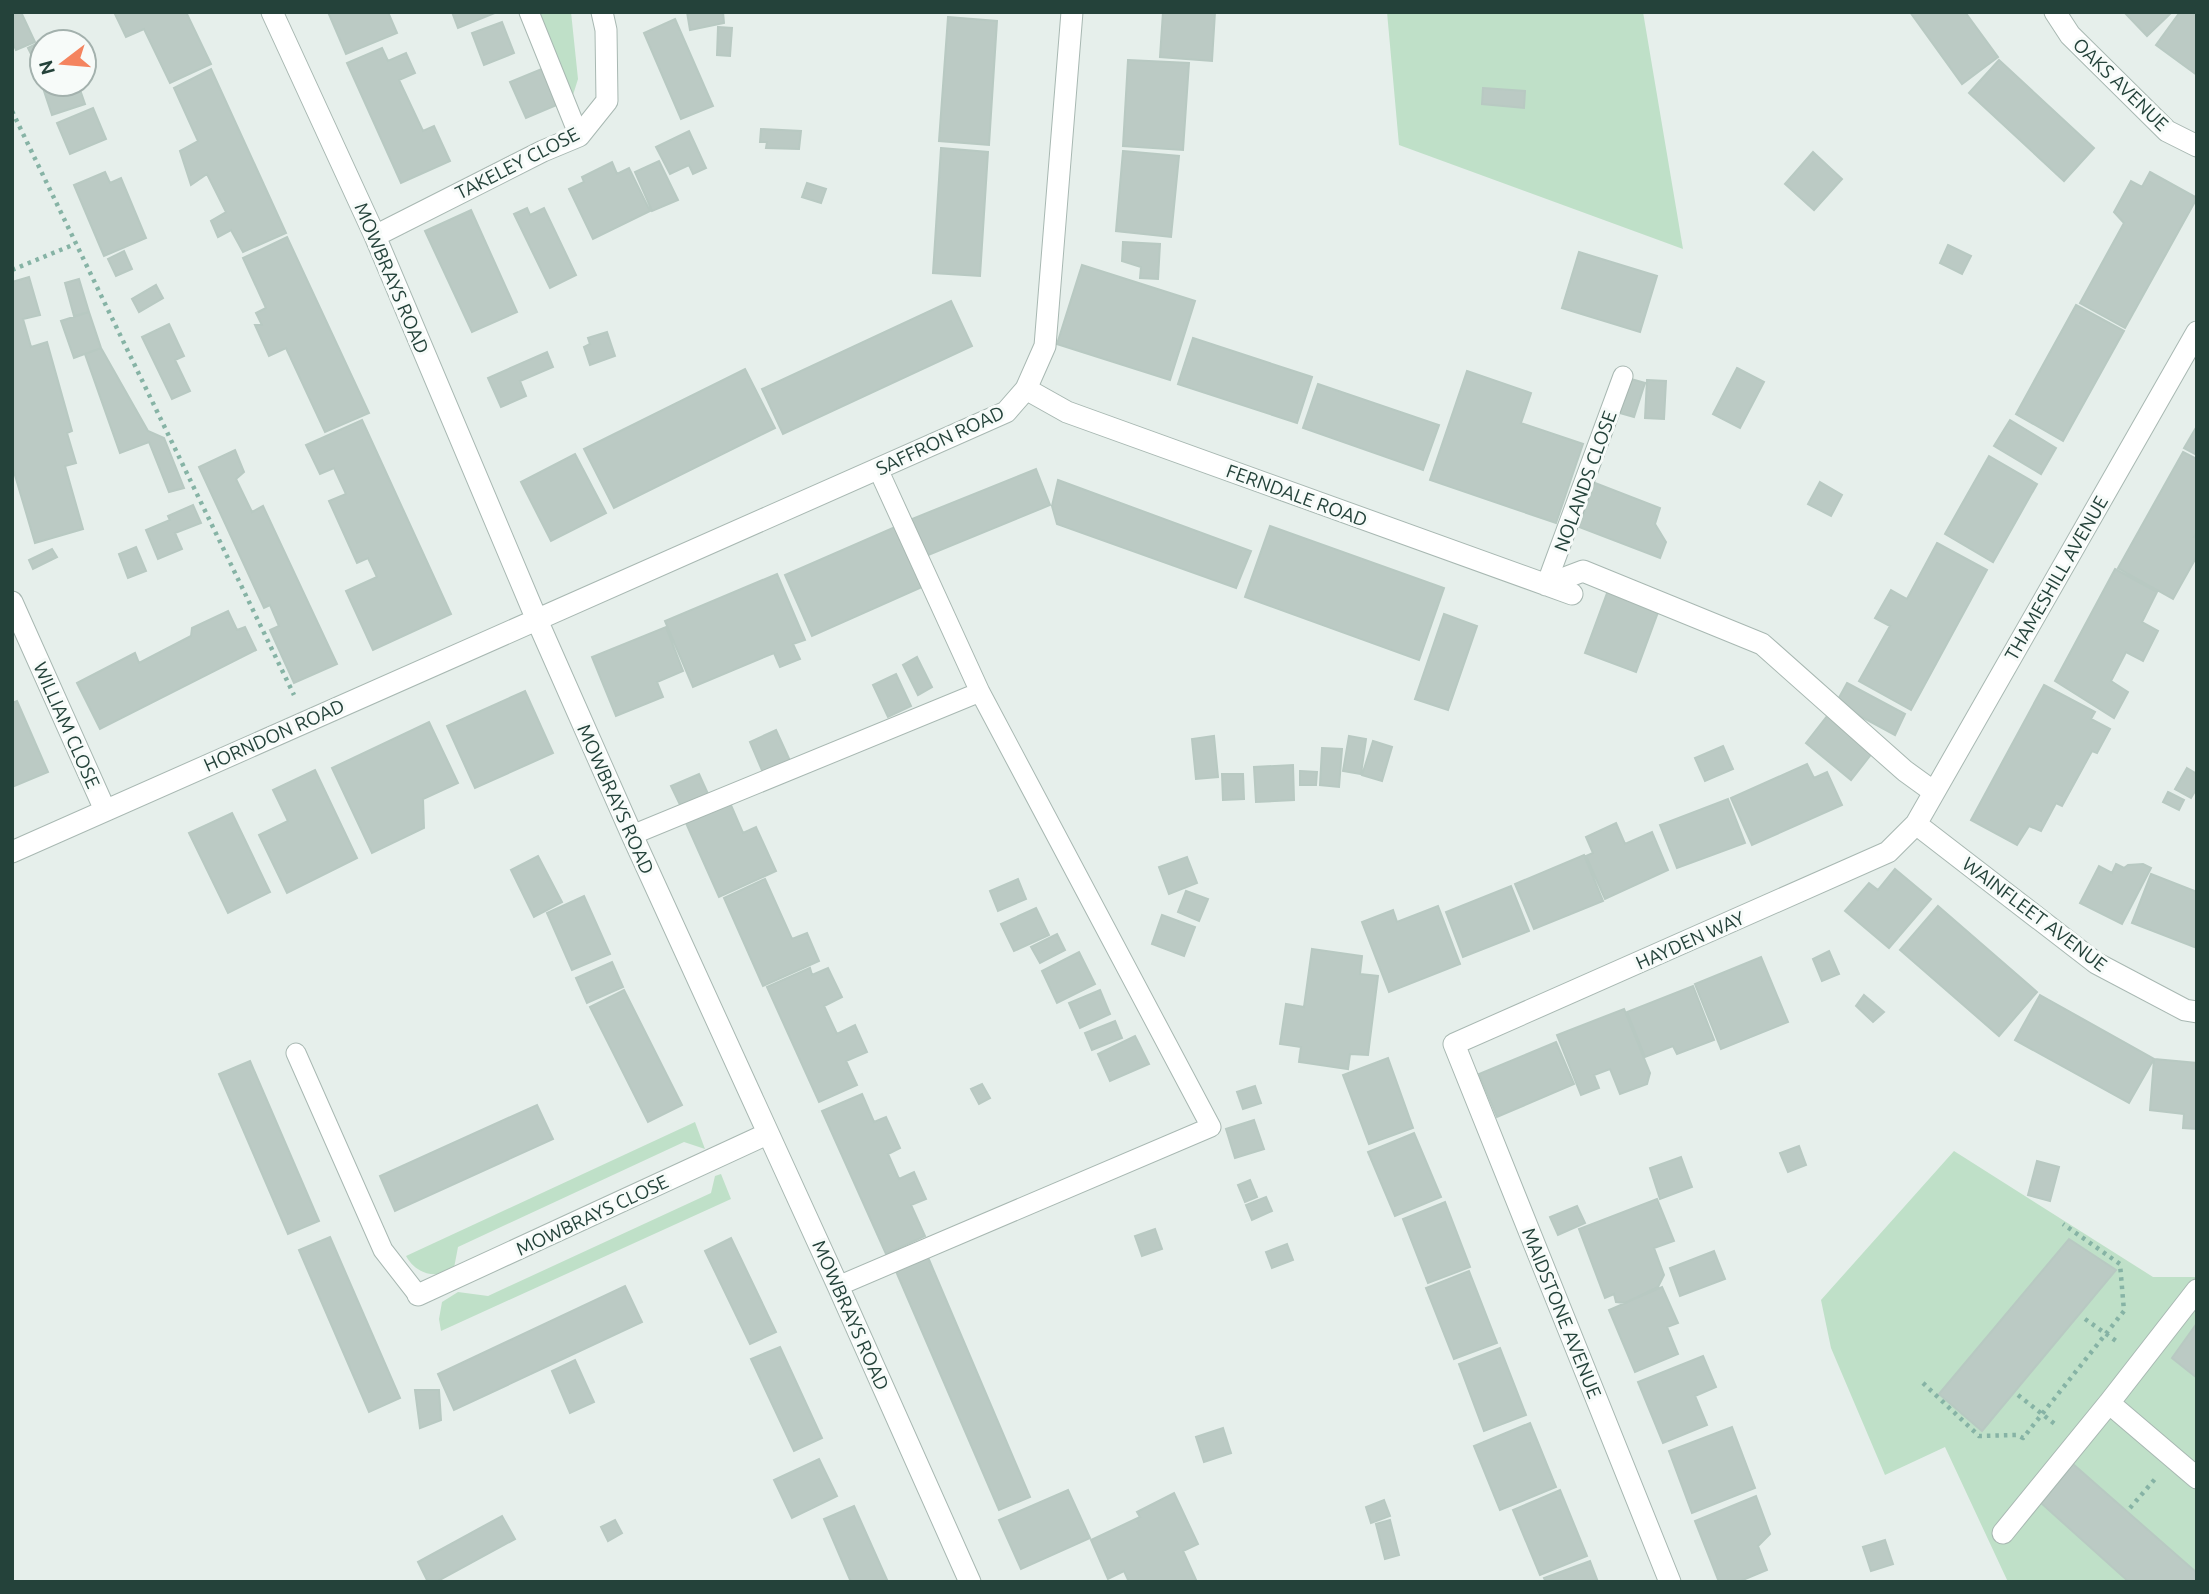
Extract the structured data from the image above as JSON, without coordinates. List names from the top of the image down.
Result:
{
  "streets": {
    "street": [
      "OAKS AVENUE",
      "TAKELEY CLOSE",
      "MOWBRAYS ROAD",
      "SAFFRON ROAD",
      "FERNDALE ROAD",
      "THAMESHILL AVENUE",
      "WILLIAM CLOSE",
      "HORNDON ROAD",
      "WAINFLEET AVENUE",
      "HAYDEN WAY",
      "MOWBRAYS CLOSE",
      "MAIDSTONE AVENUE"
    ],
    "lane": ["NOLANDS CLOSE"]
  },
  "crossings": [
    ["TAKELEY CLOSE", "MOWBRAYS ROAD"],
    ["MOWBRAYS ROAD", "SAFFRON ROAD"],
    ["MOWBRAYS ROAD", "HORNDON ROAD"],
    ["MOWBRAYS ROAD", "MOWBRAYS CLOSE"],
    ["SAFFRON ROAD", "FERNDALE ROAD"],
    ["SAFFRON ROAD", "HORNDON ROAD"],
    ["NOLANDS CLOSE", "FERNDALE ROAD"],
    ["THAMESHILL AVENUE", "WAINFLEET AVENUE"],
    ["THAMESHILL AVENUE", "HAYDEN WAY"],
    ["WILLIAM CLOSE", "HORNDON ROAD"],
    ["WAINFLEET AVENUE", "HAYDEN WAY"],
    ["HAYDEN WAY", "MAIDSTONE AVENUE"]
  ],
  "north": "left"
}
